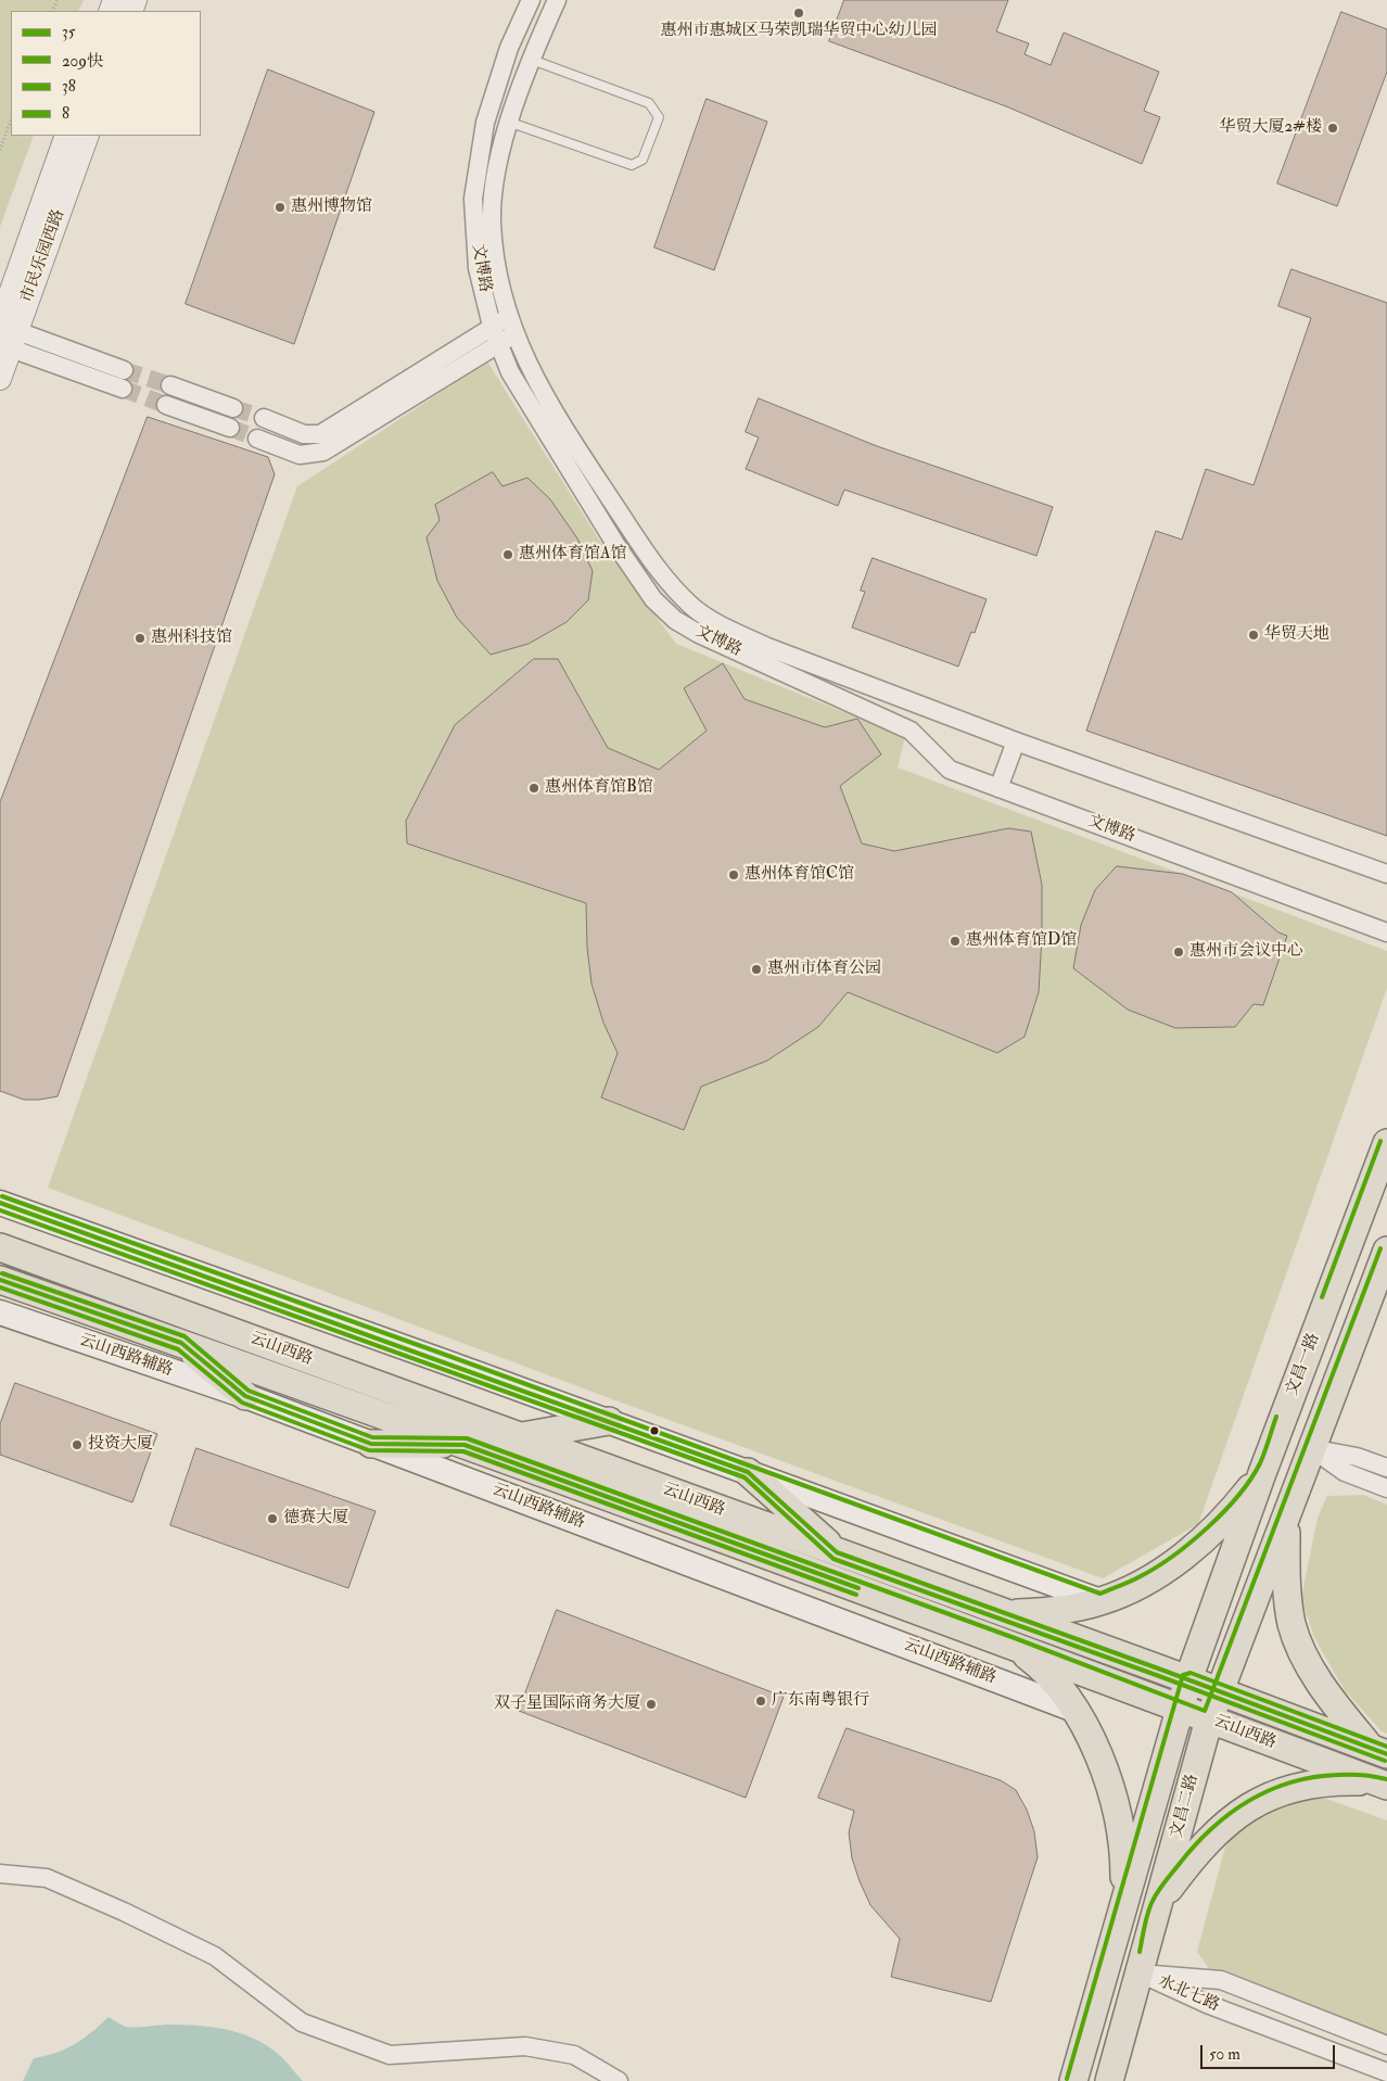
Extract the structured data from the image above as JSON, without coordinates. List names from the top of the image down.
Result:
{
  "streets": {
    "main road": [
      "云山西路",
      "云山西路辅路",
      "文昌一路",
      "文昌二路"
    ],
    "street": ["市民乐园西路", "文博路", "水北七路"]
  },
  "crossings": [
    ["云山西路", "文昌一路"],
    ["云山西路", "文昌二路"],
    ["文昌一路", "文昌二路"],
    ["文昌二路", "水北七路"]
  ],
  "places": [
    "惠州市惠城区马荣凯瑞华贸中心幼儿园",
    "华贸大厦2#楼",
    "惠州博物馆",
    "惠州体育馆A馆",
    "华贸天地",
    "惠州科技馆",
    "惠州体育馆B馆",
    "惠州体育馆C馆",
    "惠州体育馆D馆",
    "惠州市会议中心",
    "惠州市体育公园",
    "投资大厦",
    "德赛大厦",
    "广东南粤银行",
    "双子星国际商务大厦"
  ],
  "lines": [
    "transit line 38",
    "transit line 35",
    "transit line 209快",
    "transit line 8"
  ],
  "legend": [
    "35",
    "209快",
    "38",
    "8"
  ],
  "scale_bar": "50 m"
}
